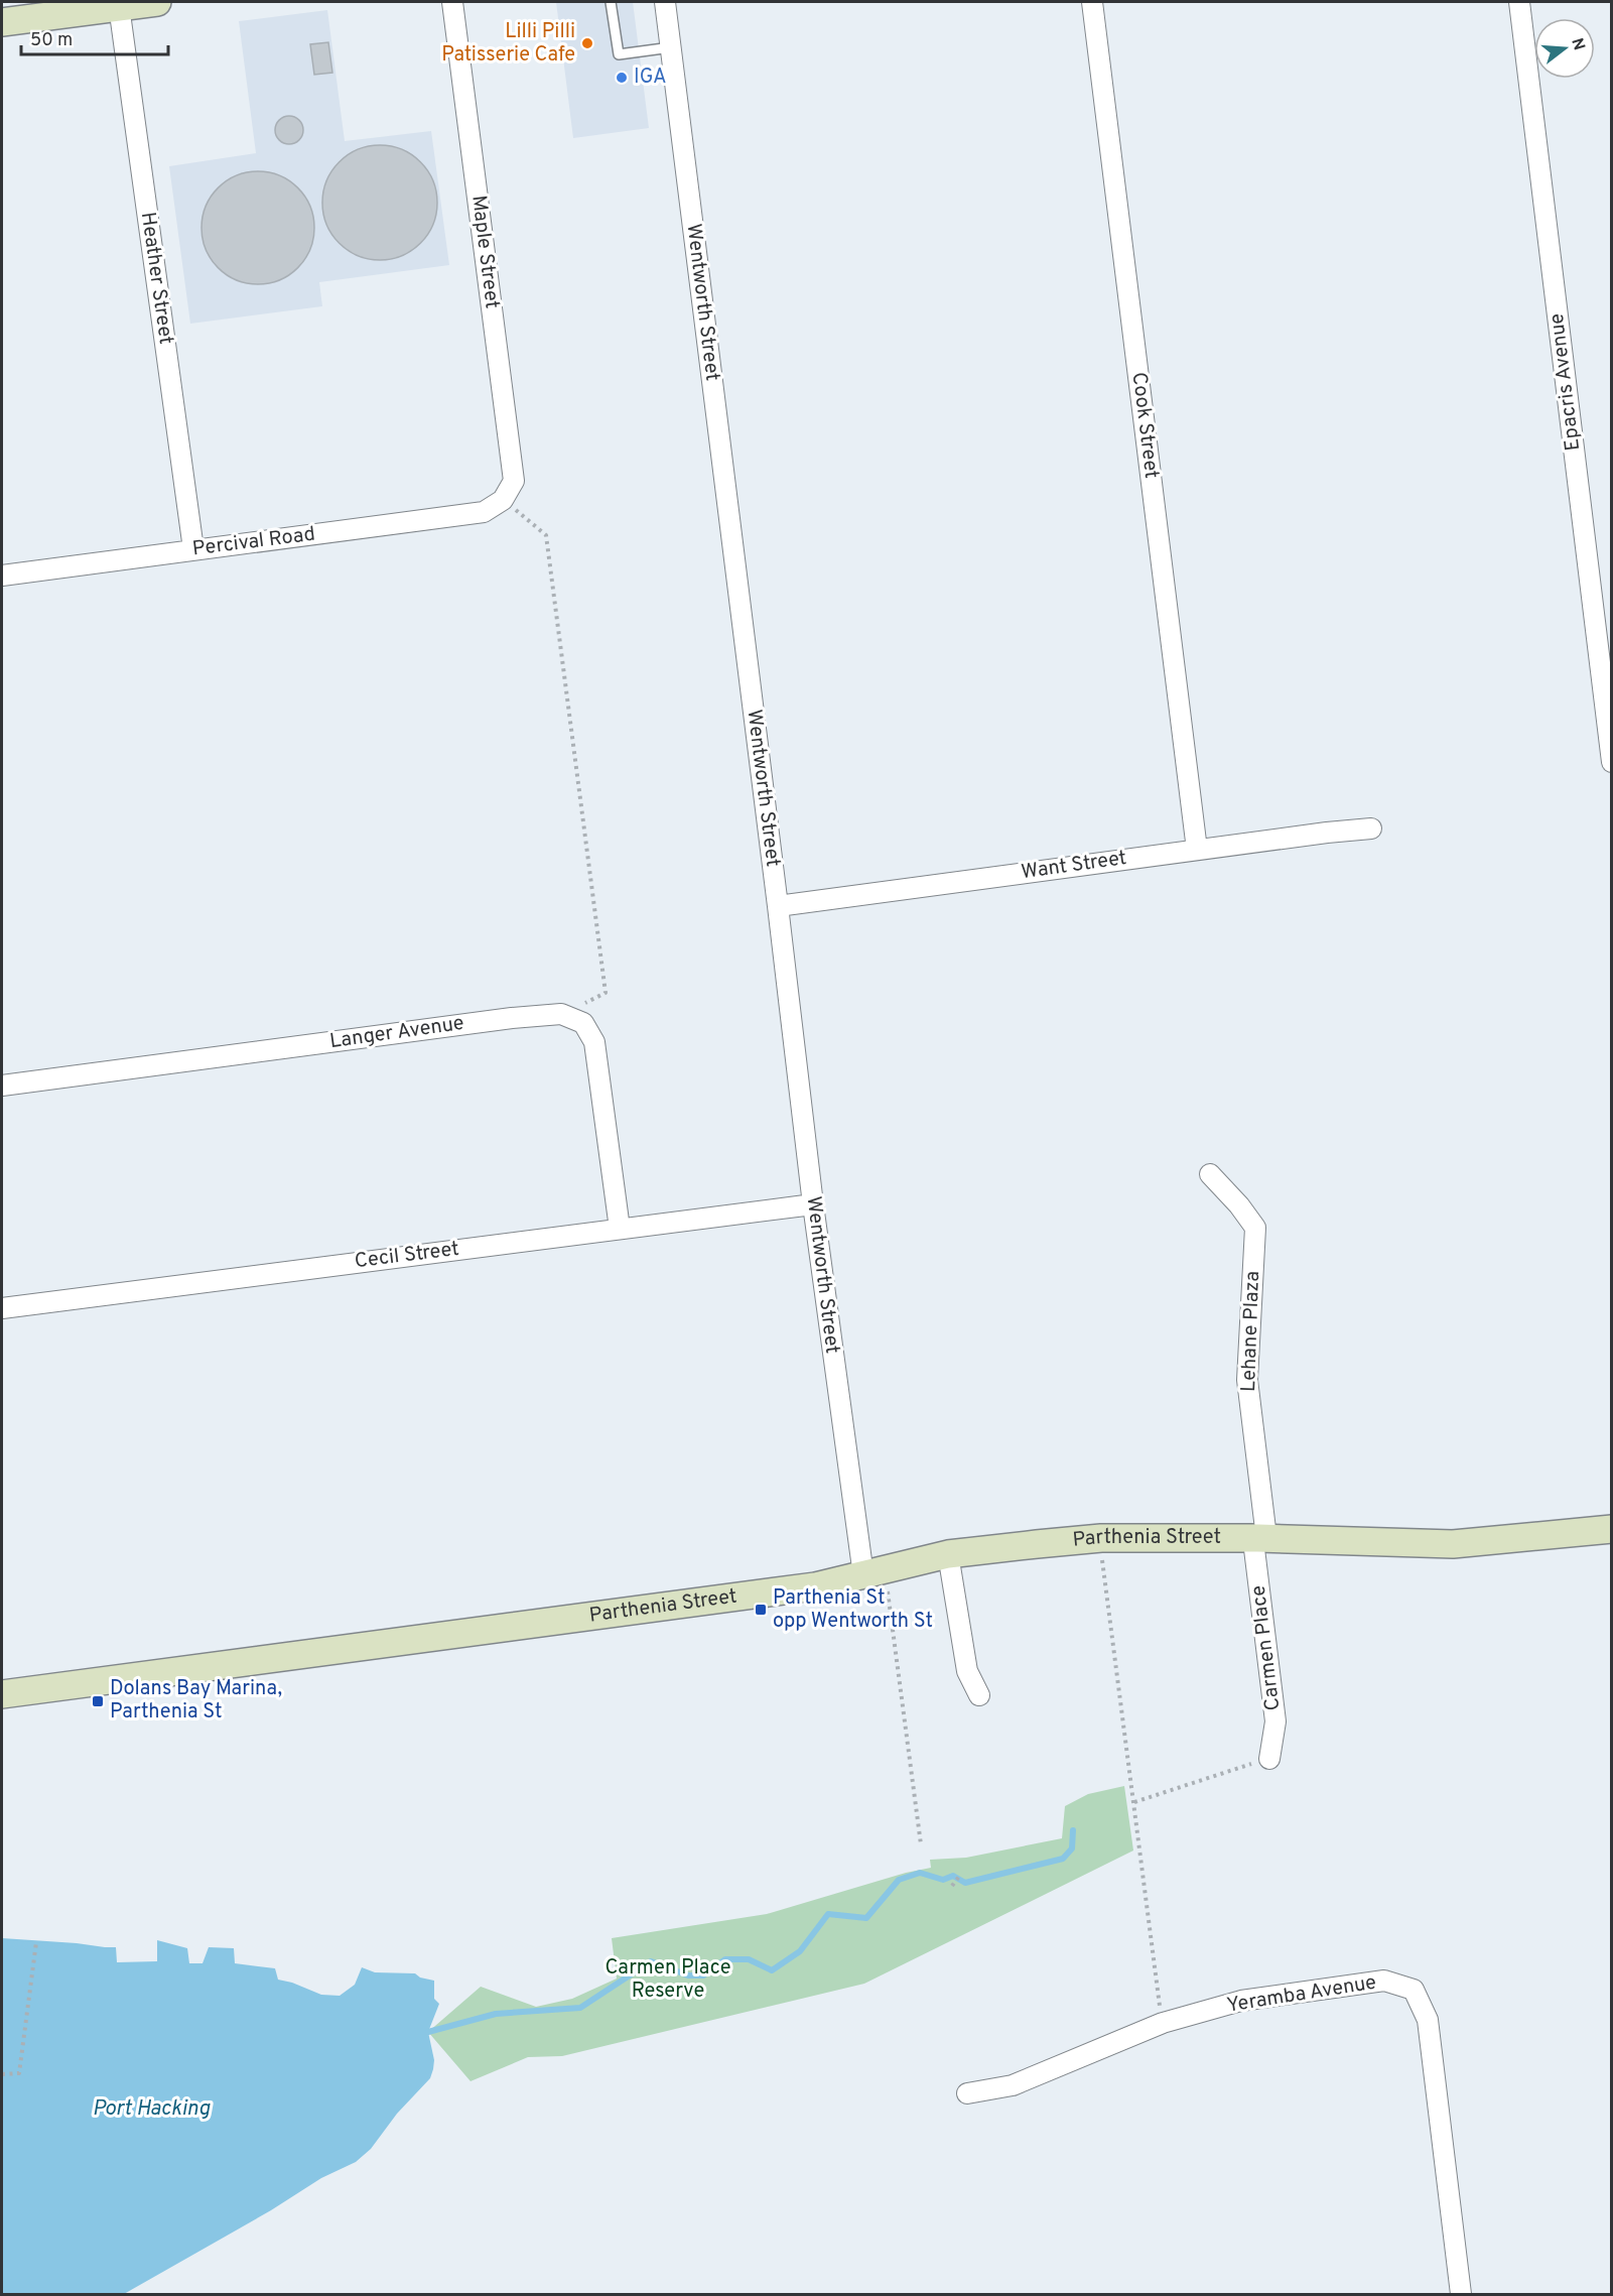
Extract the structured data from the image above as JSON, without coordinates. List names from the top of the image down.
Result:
{
  "streets": {
    "street": [
      "Maple Street",
      "Heather Street",
      "Wentworth Street",
      "Epacris Avenue",
      "Cook Street",
      "Percival Road",
      "Want Street",
      "Langer Avenue",
      "Cecil Street",
      "Lehane Plaza",
      "Parthenia Street",
      "Carmen Place",
      "Yeramba Avenue"
    ]
  },
  "crossings": [
    ["Maple Street", "Percival Road"],
    ["Heather Street", "Percival Road"],
    ["Wentworth Street", "Want Street"],
    ["Wentworth Street", "Cecil Street"],
    ["Wentworth Street", "Parthenia Street"],
    ["Cook Street", "Want Street"],
    ["Lehane Plaza", "Parthenia Street"],
    ["Lehane Plaza", "Carmen Place"],
    ["Parthenia Street", "Carmen Place"]
  ],
  "water": ["Port Hacking"],
  "parks": ["Carmen Place Reserve"],
  "places": {
    "other": ["Lilli Pilli Patisserie Cafe", "IGA"],
    "transit": ["Parthenia St opp Wentworth St", "Dolans Bay Marina, Parthenia St"]
  },
  "scale_bar": "50 m",
  "north": "right"
}
